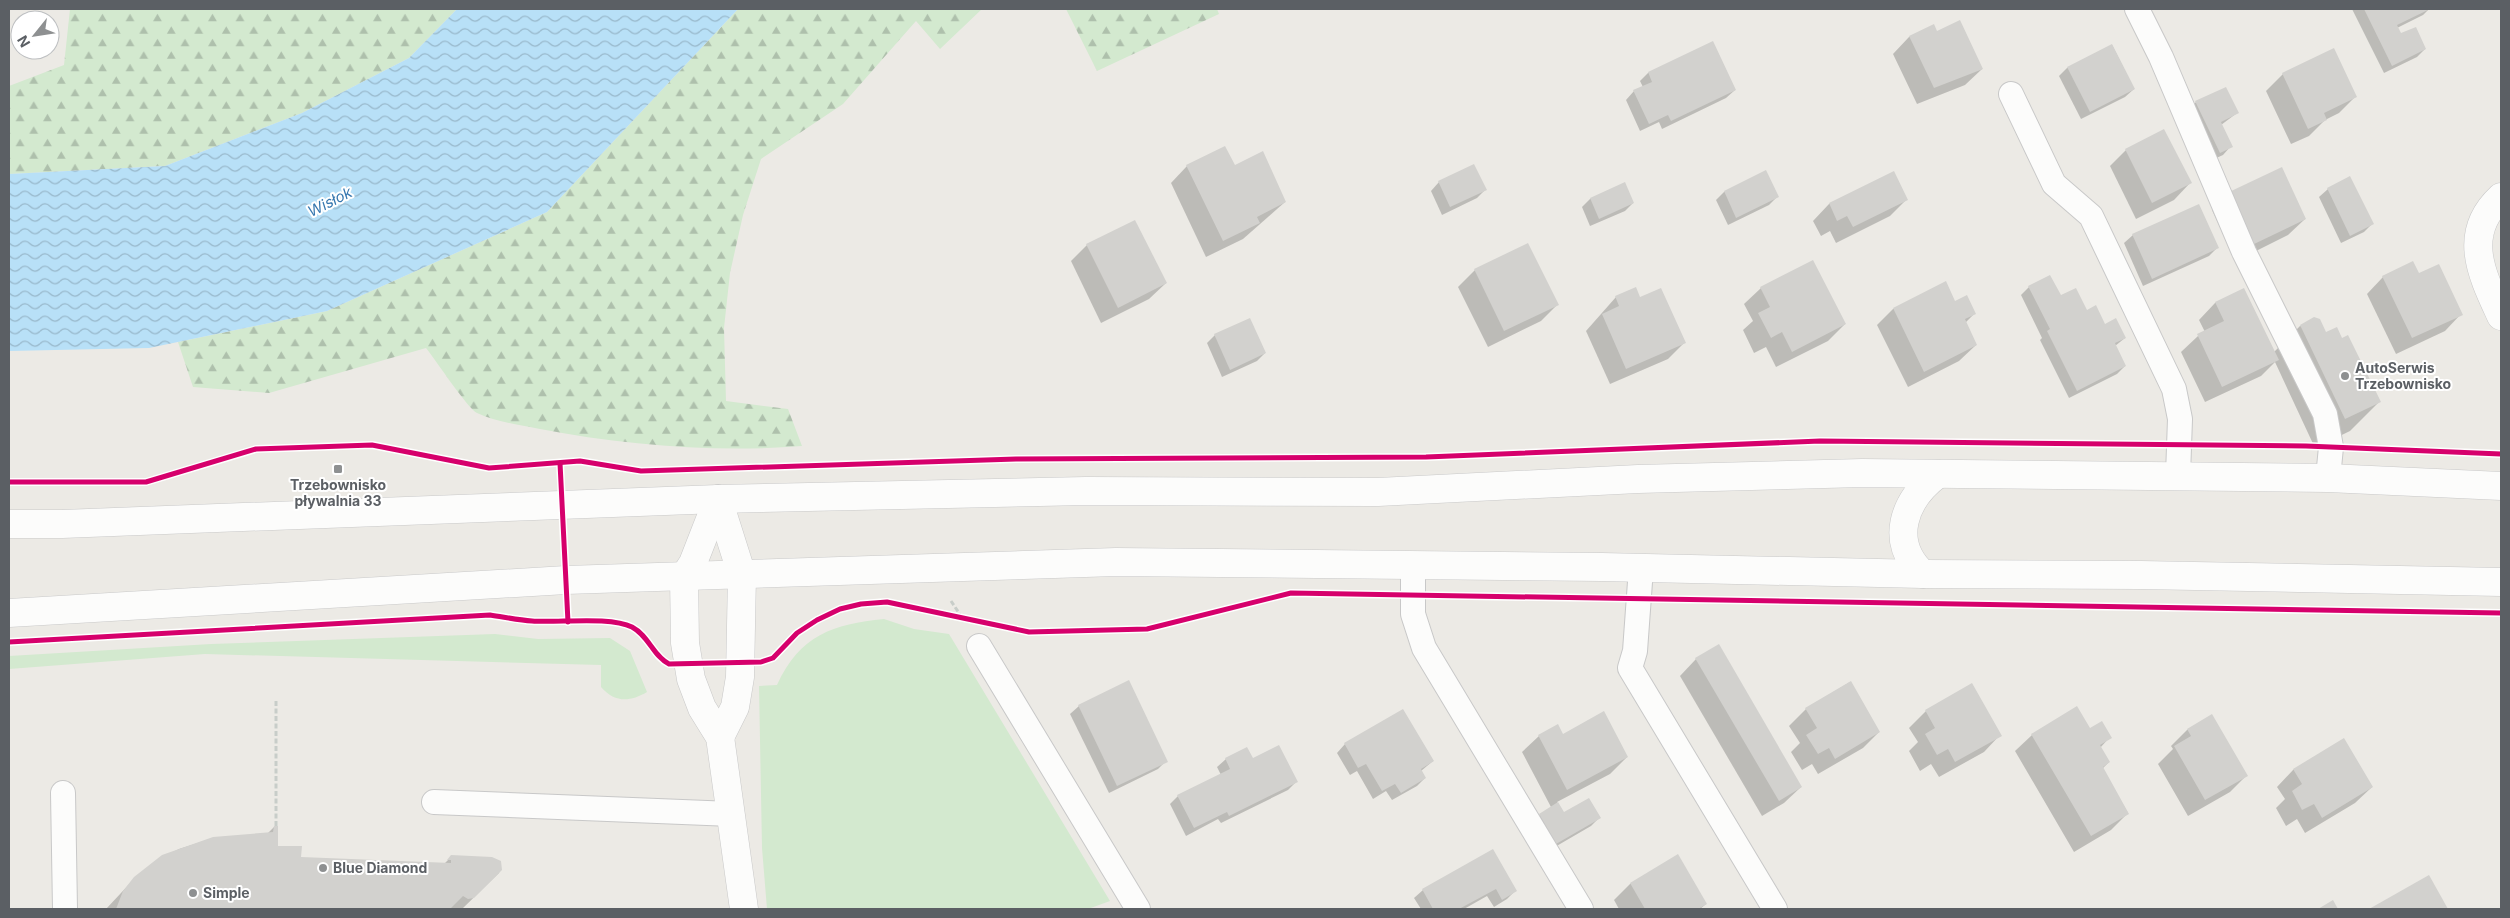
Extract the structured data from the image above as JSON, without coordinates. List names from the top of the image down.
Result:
{
  "water": ["Wisłok"],
  "places": {
    "other": ["AutoSerwis Trzebownisko", "Blue Diamond", "Simple"],
    "transit": ["Trzebownisko pływalnia 33"]
  },
  "north": "bottom left"
}
